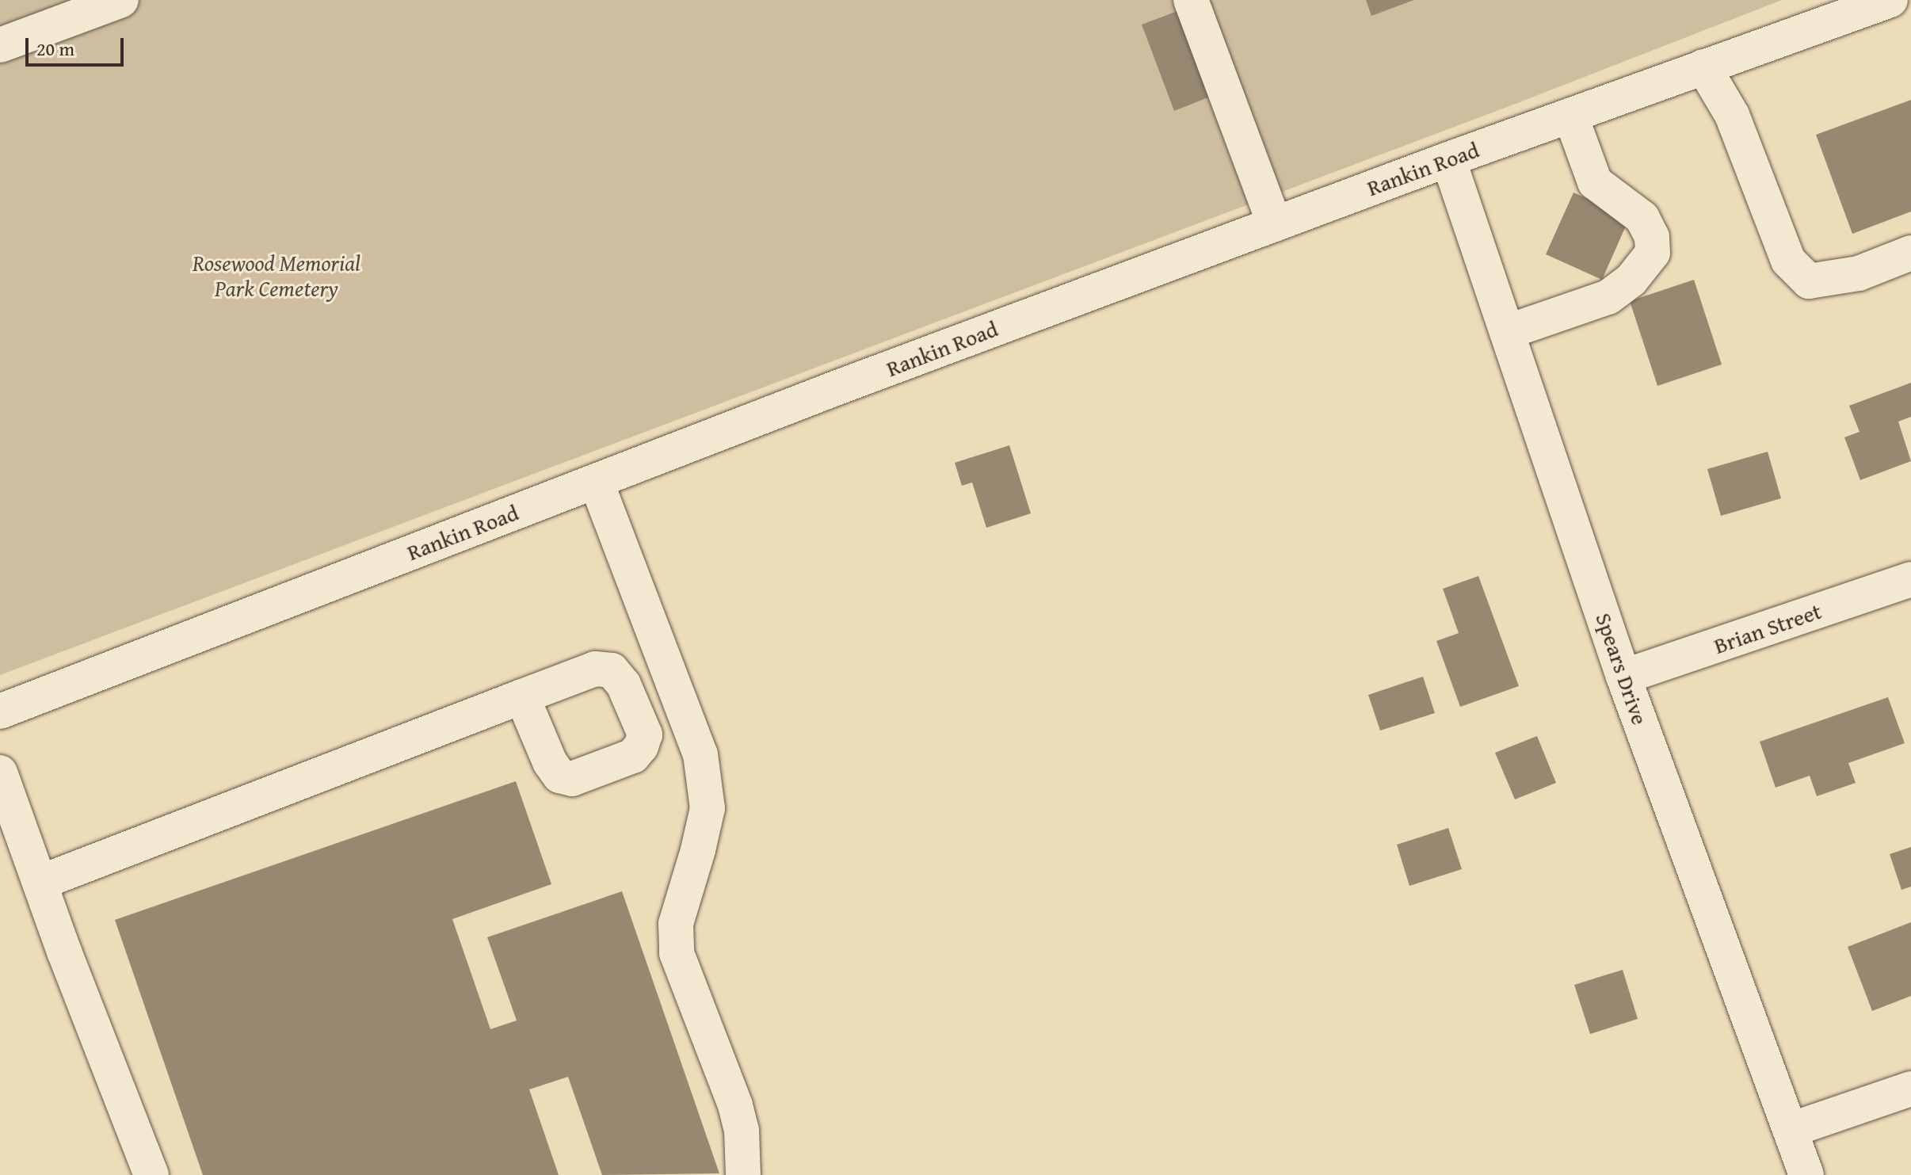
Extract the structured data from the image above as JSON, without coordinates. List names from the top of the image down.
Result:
{
  "streets": {
    "street": ["Rankin Road", "Brian Street", "Spears Drive"]
  },
  "crossings": [
    ["Rankin Road", "Spears Drive"],
    ["Brian Street", "Spears Drive"]
  ],
  "parks": ["Rosewood Memorial Park Cemetery"],
  "scale_bar": "20 m"
}
